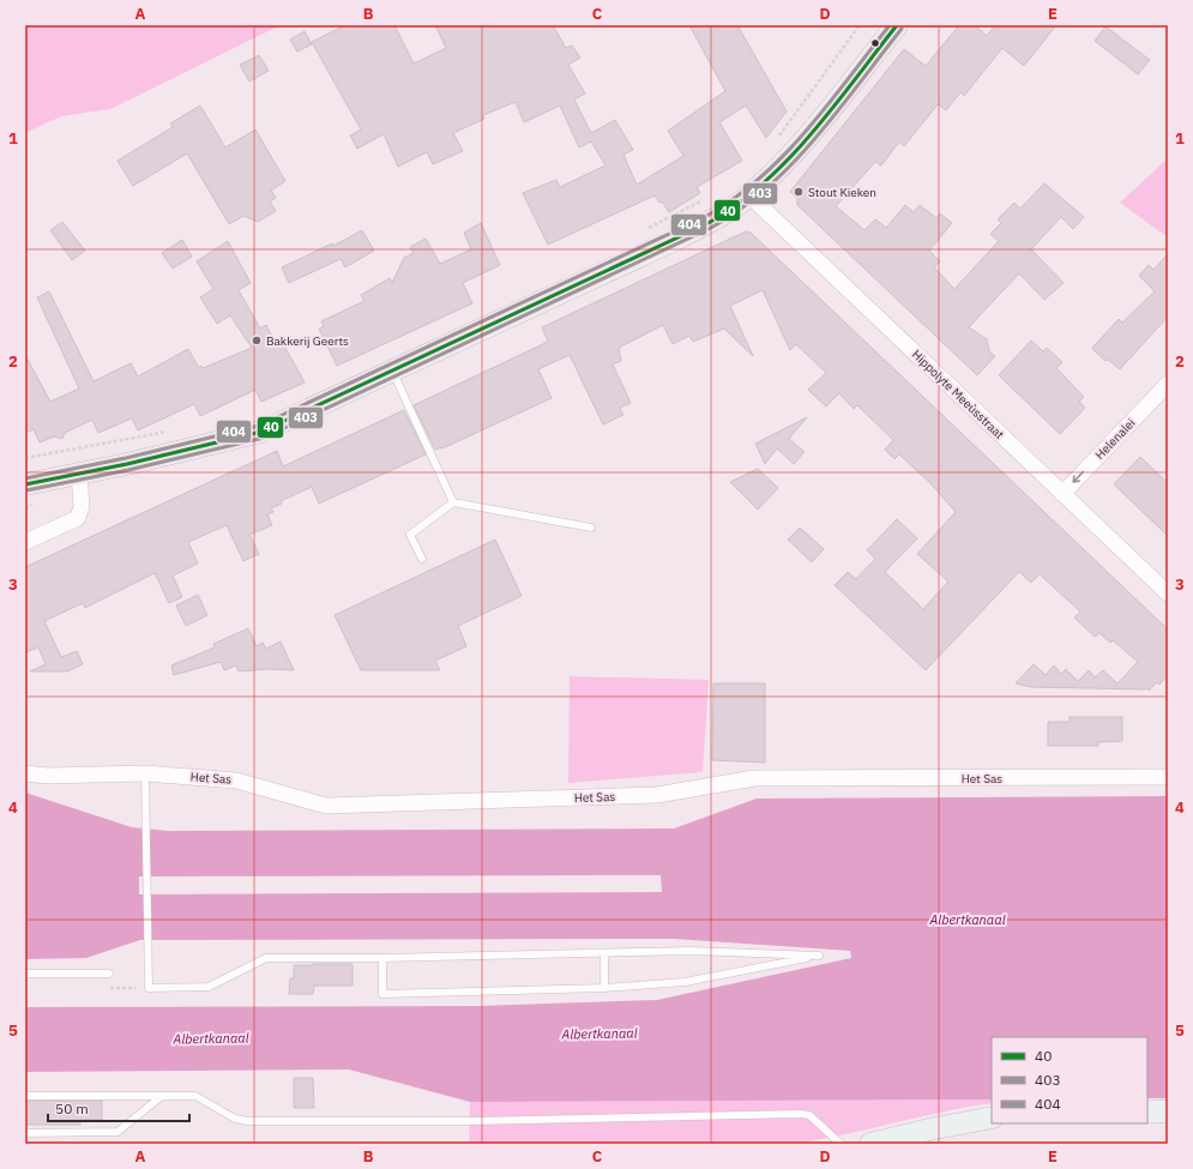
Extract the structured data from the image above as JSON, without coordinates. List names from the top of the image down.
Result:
{
  "streets": {
    "street": ["Hippolyte Meeùsstraat", "Helenalei", "Het Sas"]
  },
  "crossings": [
    ["Hippolyte Meeùsstraat", "Helenalei"]
  ],
  "one_way": ["Helenalei"],
  "water": ["Albertkanaal"],
  "places": ["Stout Kieken", "Bakkerij Geerts"],
  "lines": ["transit line 40", "transit line 404", "transit line 403"],
  "legend": ["40", "403", "404"],
  "scale_bar": "50 m",
  "grid": {
    "columns": [
      "A",
      "B",
      "C",
      "D",
      "E"
    ],
    "rows": [
      "1",
      "2",
      "3",
      "4",
      "5"
    ]
  }
}
